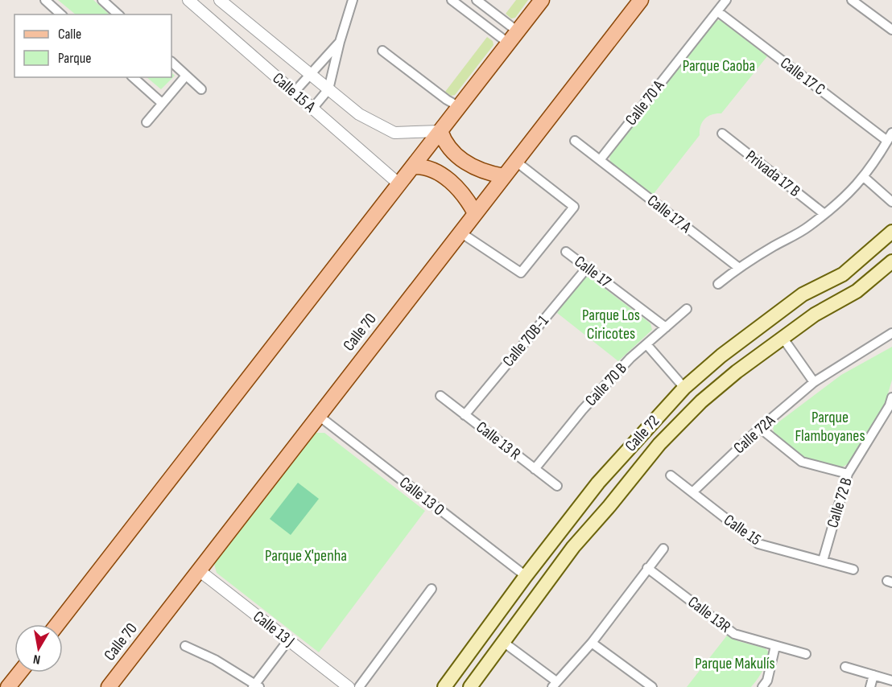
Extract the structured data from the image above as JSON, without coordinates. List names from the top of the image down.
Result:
{
  "streets": {
    "main road": ["Calle 70", "Calle 72"],
    "street": [
      "Calle 17 C",
      "Calle 15 A",
      "Calle 70 A",
      "Privada 17 B",
      "Calle 17 A",
      "Calle 17",
      "Calle 70B-1",
      "Calle 70 B",
      "Calle 72A",
      "Calle 13 R",
      "Calle 13 O",
      "Calle 72 B",
      "Calle 15",
      "Calle 13R",
      "Calle 13 J"
    ]
  },
  "crossings": [
    ["Calle 17 C", "Calle 70 A"],
    ["Calle 70 A", "Calle 17 A"],
    ["Calle 17", "Calle 70B-1"],
    ["Calle 17", "Calle 70 B"],
    ["Calle 70", "Calle 13 O"],
    ["Calle 70", "Calle 13 J"],
    ["Calle 70B-1", "Calle 13 R"],
    ["Calle 70 B", "Calle 13 R"],
    ["Calle 72", "Calle 13 O"],
    ["Calle 72A", "Calle 15"],
    ["Calle 72 B", "Calle 15"]
  ],
  "parks": [
    "Parque Caoba",
    "Parque Los Ciricotes",
    "Parque Flamboyanes",
    "Parque X'penha",
    "Parque Makulís"
  ],
  "legend": ["Calle", "Parque"],
  "north": "bottom"
}
